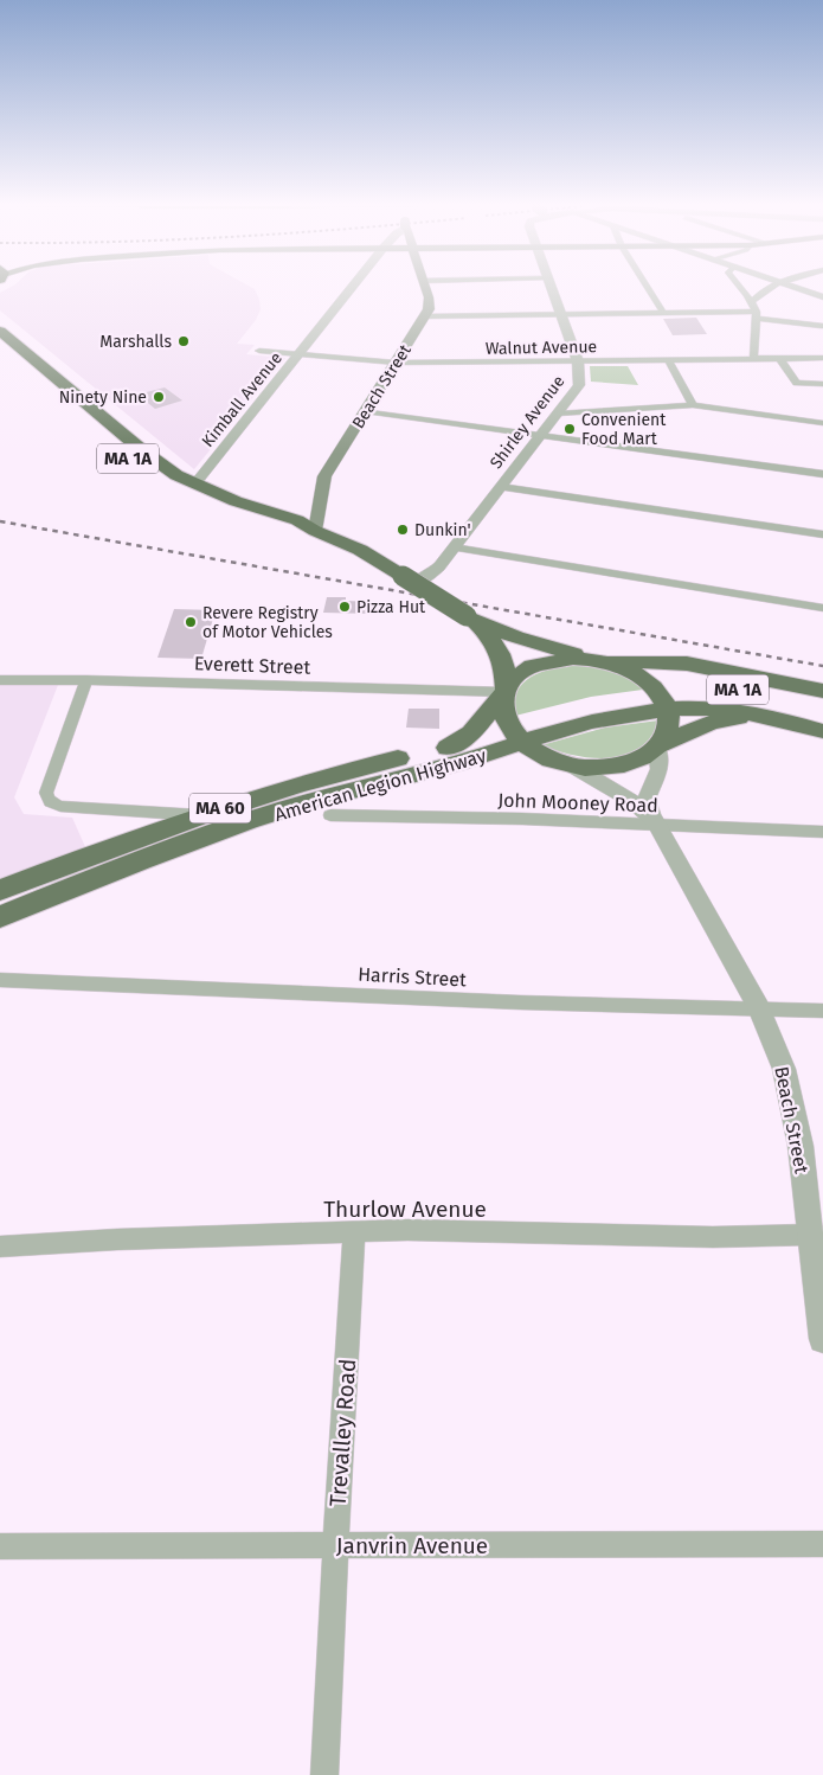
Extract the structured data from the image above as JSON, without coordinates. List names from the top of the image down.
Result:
{
  "streets": {
    "highway": ["MA 1A", "American Legion Highway", "MA 60"],
    "main road": ["Beach Street"],
    "street": [
      "Walnut Avenue",
      "Kimball Avenue",
      "Shirley Avenue",
      "Everett Street",
      "John Mooney Road",
      "Harris Street",
      "Thurlow Avenue",
      "Trevalley Road",
      "Janvrin Avenue"
    ]
  },
  "crossings": [
    ["Walnut Avenue", "Beach Street"],
    ["Walnut Avenue", "Kimball Avenue"],
    ["Walnut Avenue", "Shirley Avenue"],
    ["Beach Street", "MA 1A"],
    ["Beach Street", "John Mooney Road"],
    ["Beach Street", "Harris Street"],
    ["Beach Street", "Thurlow Avenue"],
    ["Kimball Avenue", "MA 1A"],
    ["Shirley Avenue", "MA 1A"],
    ["MA 1A", "Everett Street"],
    ["MA 1A", "American Legion Highway"],
    ["MA 1A", "MA 60"],
    ["American Legion Highway", "MA 60"],
    ["Thurlow Avenue", "Trevalley Road"],
    ["Trevalley Road", "Janvrin Avenue"]
  ],
  "places": [
    "Marshalls",
    "Ninety Nine",
    "Convenient Food Mart",
    "Dunkin'",
    "Pizza Hut",
    "Revere Registry of Motor Vehicles"
  ]
}
